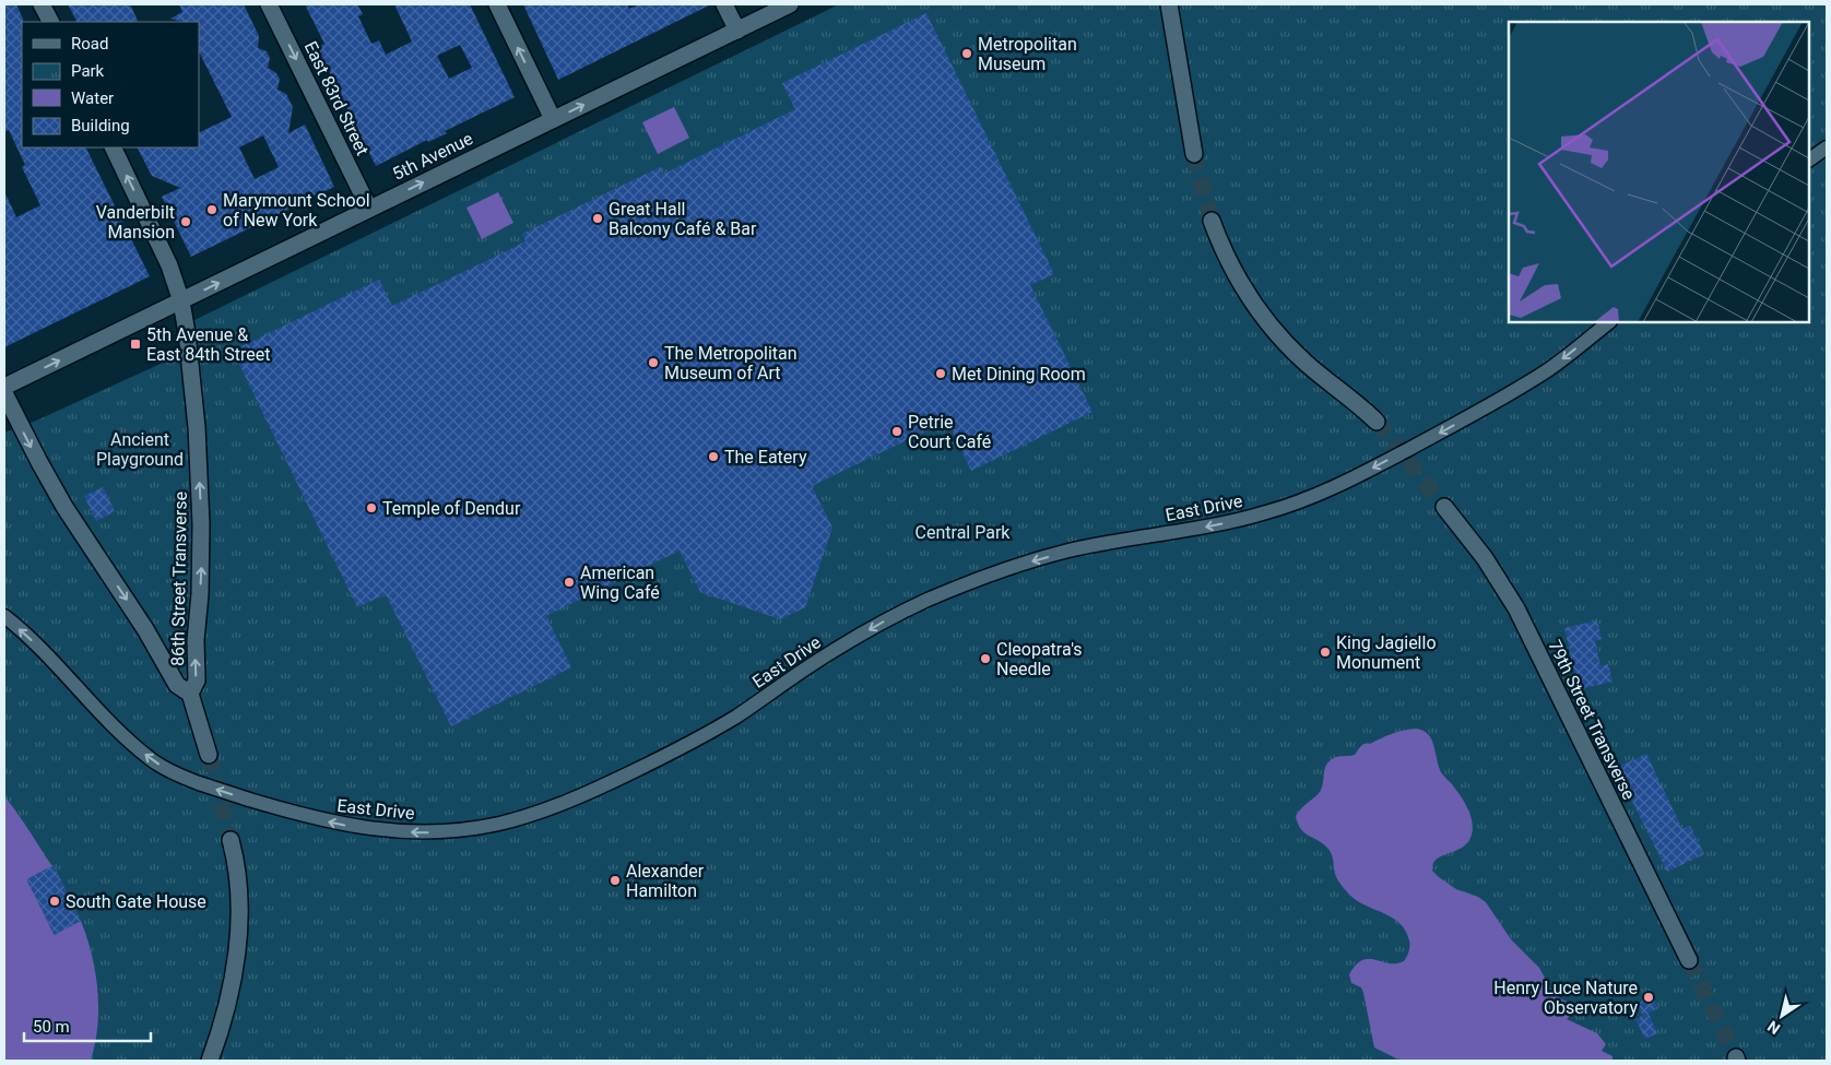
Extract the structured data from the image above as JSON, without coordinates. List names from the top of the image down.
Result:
{
  "streets": {
    "main road": [
      "East 83rd Street",
      "5th Avenue",
      "86th Street Transverse",
      "79th Street Transverse"
    ],
    "street": ["East Drive"]
  },
  "crossings": [
    ["East 83rd Street", "5th Avenue"],
    ["5th Avenue", "86th Street Transverse"]
  ],
  "one_way": ["East 83rd Street", "5th Avenue", "East Drive"],
  "parks": ["Ancient Playground", "Central Park"],
  "places": {
    "other": [
      "Metropolitan Museum",
      "Marymount School of New York",
      "Great Hall Balcony Café & Bar",
      "Vanderbilt Mansion",
      "The Metropolitan Museum of Art",
      "Met Dining Room",
      "Petrie Court Café",
      "The Eatery",
      "Temple of Dendur",
      "American Wing Café",
      "King Jagiello Monument",
      "Cleopatra's Needle",
      "Alexander Hamilton",
      "South Gate House",
      "Henry Luce Nature Observatory"
    ],
    "transit": ["5th Avenue & East 84th Street"]
  },
  "legend": [
    "Road",
    "Park",
    "Water",
    "Building"
  ],
  "scale_bar": "50 m",
  "north": "bottom left"
}
